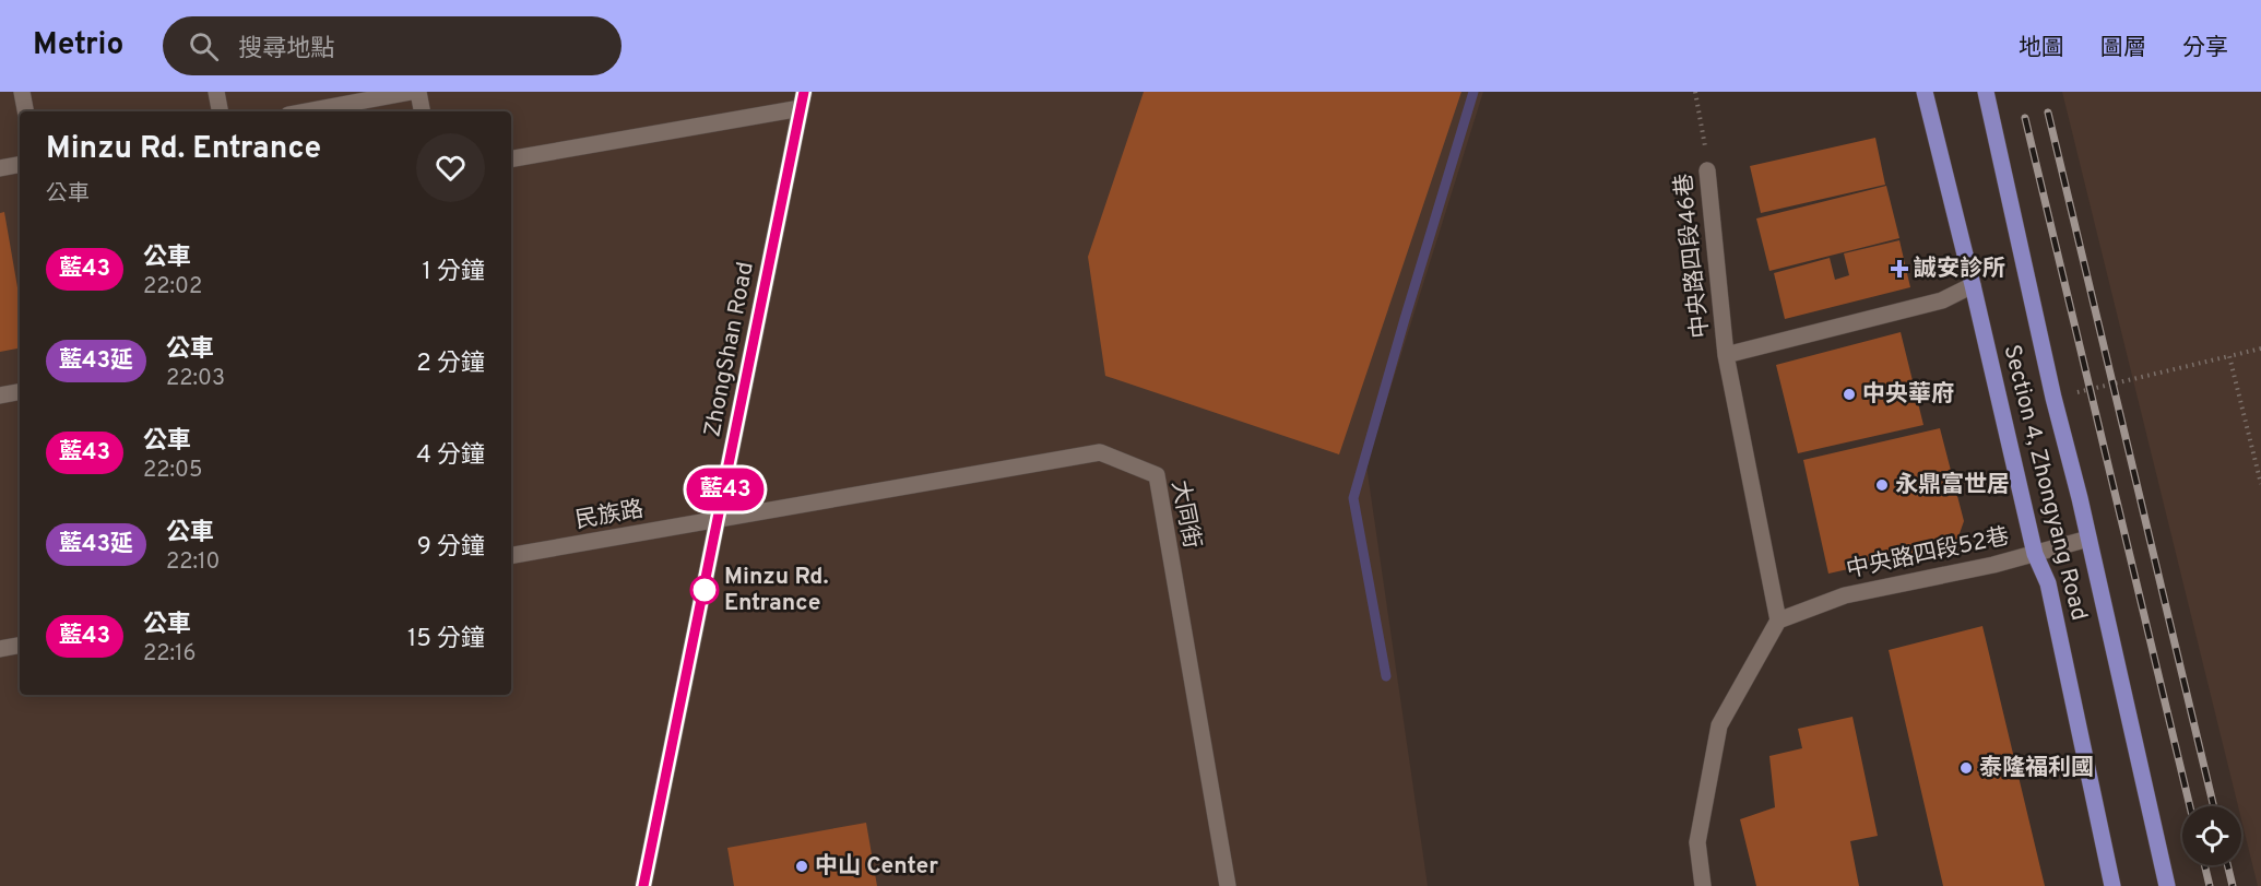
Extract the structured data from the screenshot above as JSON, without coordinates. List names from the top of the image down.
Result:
{
  "streets": {
    "main road": ["Section 4, Zhongyang Road"],
    "street": [
      "中央路四段46巷",
      "ZhongShan Road",
      "大同街",
      "民族路",
      "中央路四段52巷"
    ]
  },
  "crossings": [
    ["中央路四段46巷", "Section 4, Zhongyang Road"],
    ["ZhongShan Road", "大同街"],
    ["ZhongShan Road", "民族路"],
    ["Section 4, Zhongyang Road", "中央路四段52巷"],
    ["大同街", "民族路"]
  ],
  "places": {
    "health": ["誠安診所"],
    "other": [
      "中央華府",
      "永鼎富世居",
      "Minzu Rd. Entrance",
      "泰隆福利國",
      "中山 Center"
    ]
  },
  "lines": ["bus line 藍43"],
  "page": {
    "header": "Metrio",
    "search": "搜尋地點",
    "nav": ["地圖", "圖層", "分享"],
    "on_map": "藍43",
    "heading": ["Minzu Rd. Entrance", "公車"],
    "list": [
      {
        "mark": "藍43",
        "name": "公車",
        "note": "22:02",
        "value": "1 分鐘"
      },
      {
        "mark": "藍43延",
        "name": "公車",
        "note": "22:03",
        "value": "2 分鐘"
      },
      {
        "mark": "藍43",
        "name": "公車",
        "note": "22:05",
        "value": "4 分鐘"
      },
      {
        "mark": "藍43延",
        "name": "公車",
        "note": "22:10",
        "value": "9 分鐘"
      },
      {
        "mark": "藍43",
        "name": "公車",
        "note": "22:16",
        "value": "15 分鐘"
      }
    ]
  }
}
